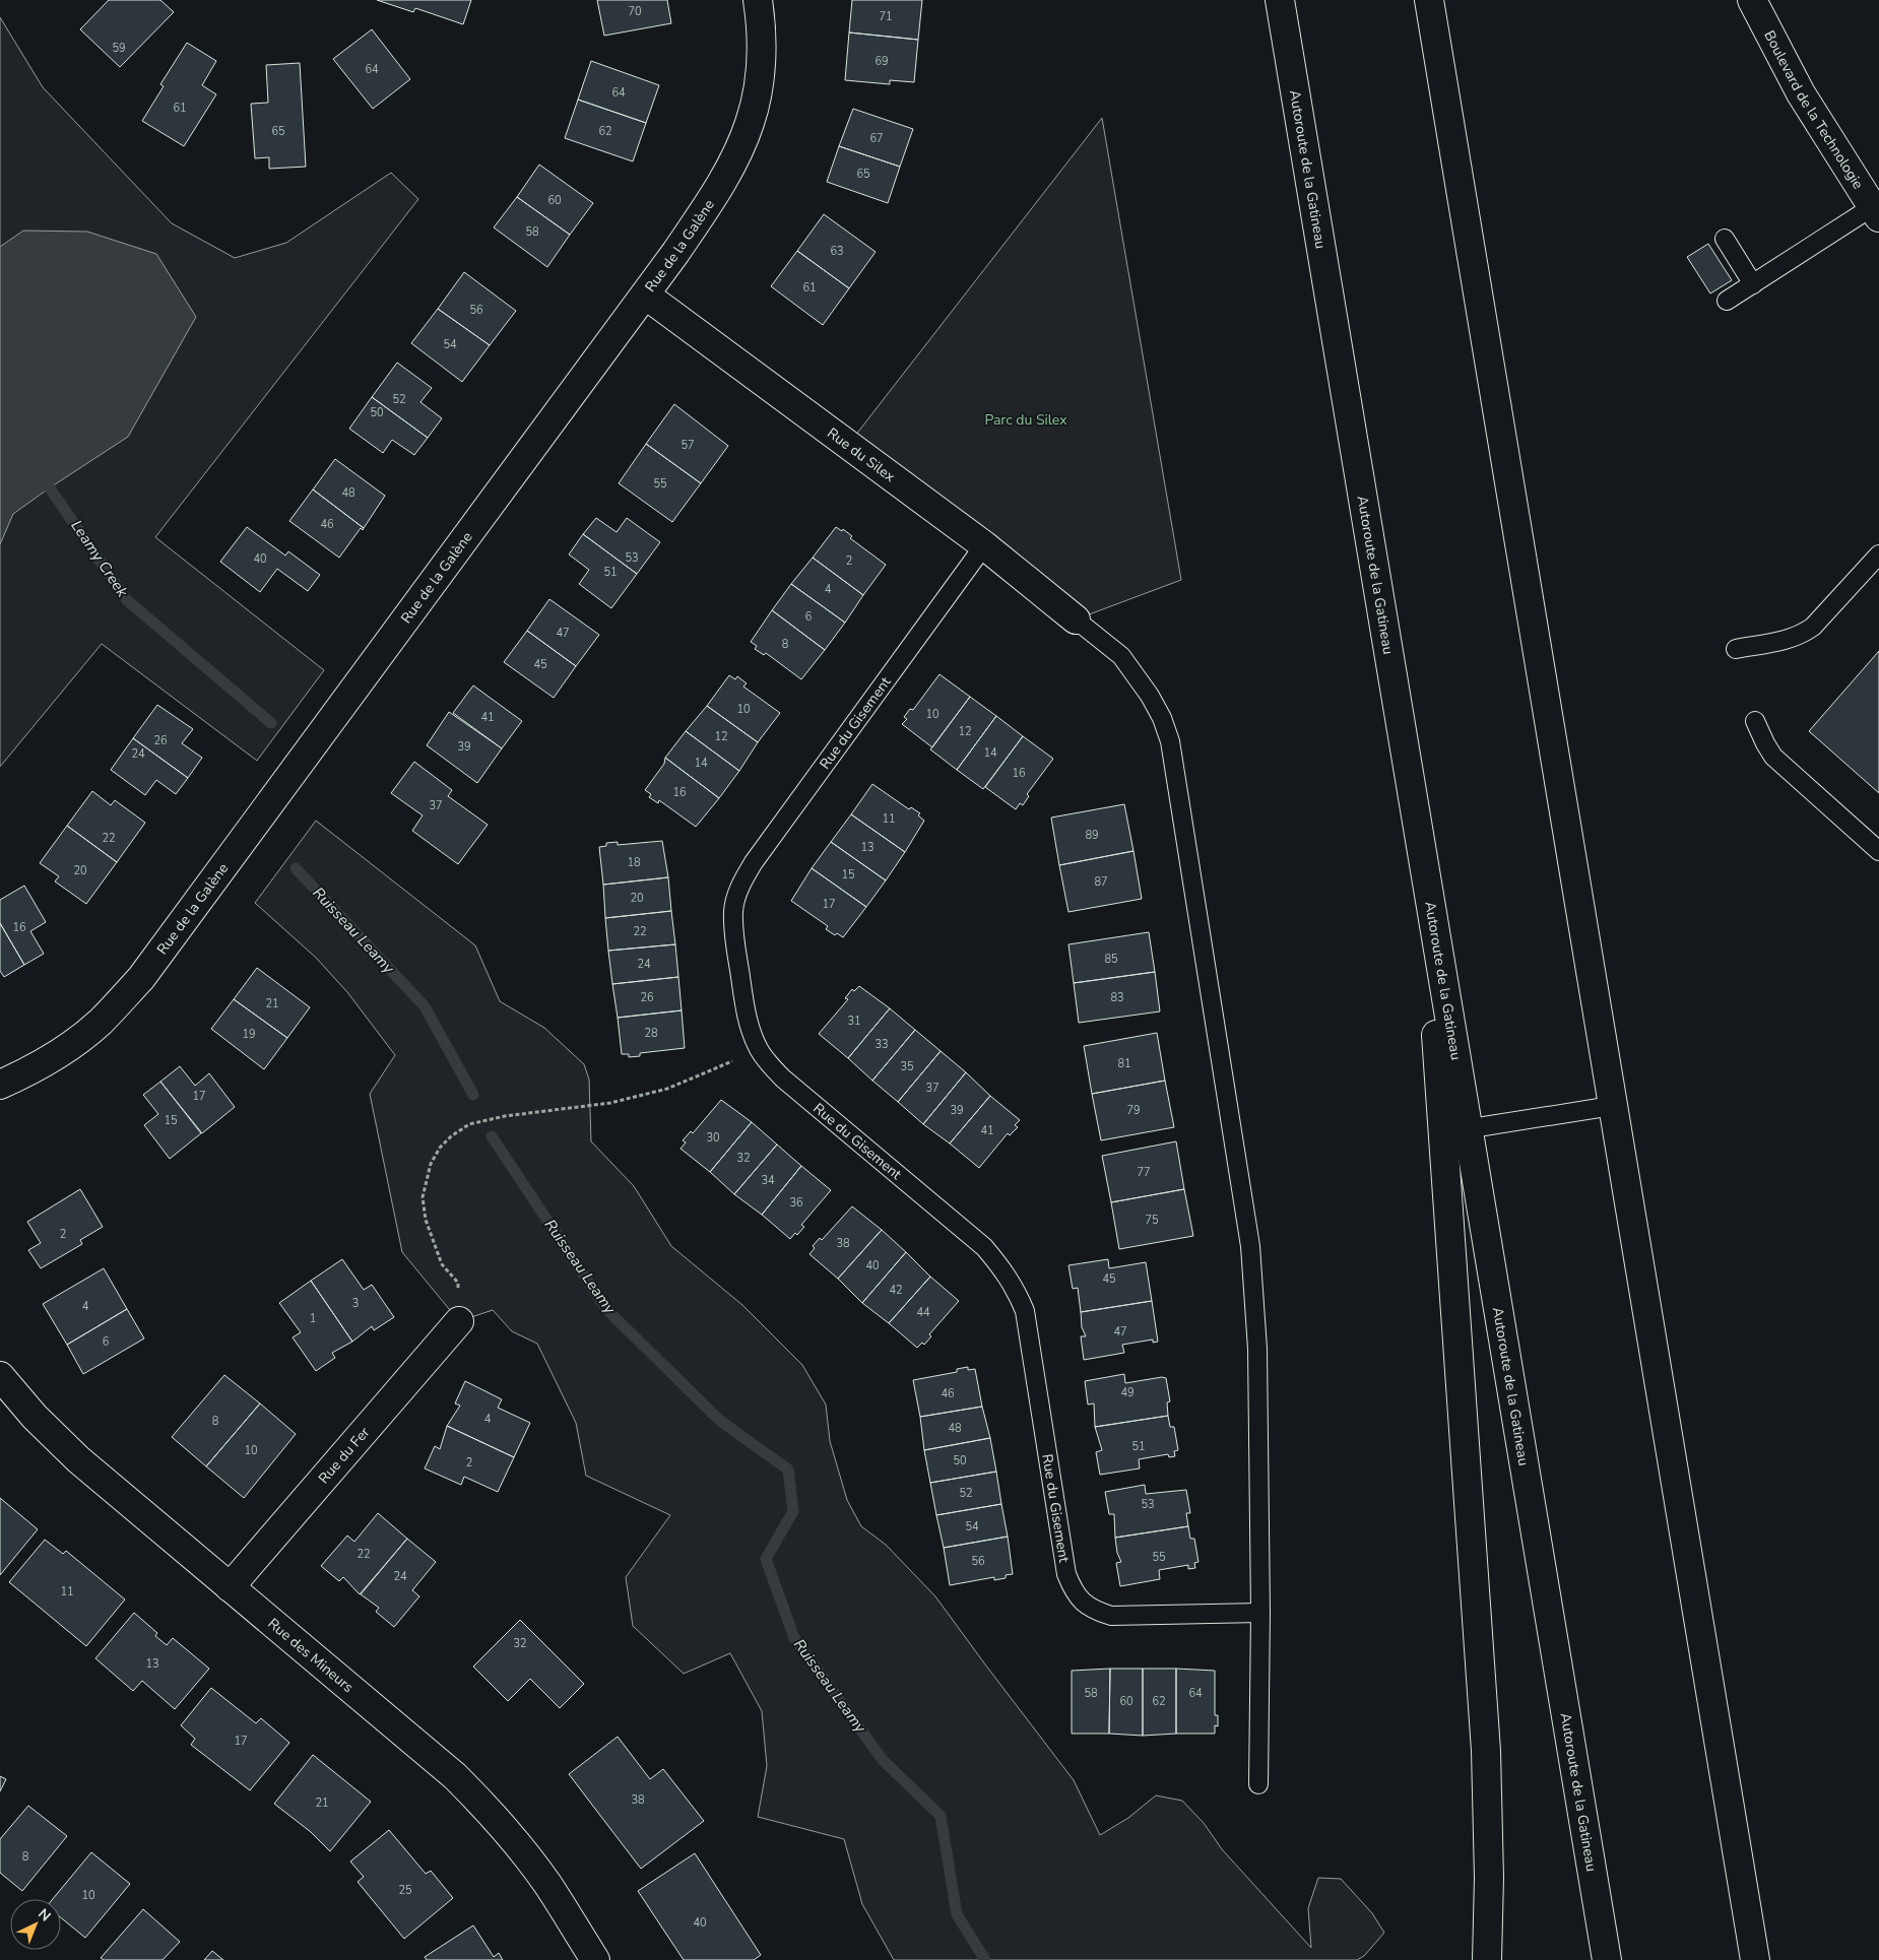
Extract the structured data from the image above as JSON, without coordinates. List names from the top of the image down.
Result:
{
  "streets": {
    "main road": [
      "Boulevard de la Technologie",
      "Autoroute de la Gatineau",
      "Rue de la Galène",
      "Rue du Silex",
      "Rue du Fer",
      "Rue des Mineurs"
    ],
    "lane": ["Rue du Gisement"]
  },
  "crossings": [
    ["Rue de la Galène", "Rue du Silex"],
    ["Rue du Silex", "Rue du Gisement"],
    ["Rue du Fer", "Rue des Mineurs"]
  ],
  "water": ["Leamy Creek", "Ruisseau Leamy"],
  "parks": ["Parc du Silex"],
  "house_numbers": [
    "70",
    "71",
    "59",
    "69",
    "64",
    "64",
    "61",
    "65",
    "62",
    "67",
    "65",
    "60",
    "58",
    "63",
    "61",
    "56",
    "54",
    "52",
    "50",
    "57",
    "55",
    "48",
    "46",
    "53",
    "40",
    "2",
    "51",
    "4",
    "6",
    "47",
    "8",
    "45",
    "10",
    "10",
    "41",
    "12",
    "12",
    "26",
    "39",
    "14",
    "24",
    "14",
    "16",
    "16",
    "37",
    "11",
    "89",
    "22",
    "13",
    "18",
    "20",
    "15",
    "87",
    "20",
    "17",
    "16",
    "22",
    "85",
    "24",
    "26",
    "83",
    "21",
    "31",
    "28",
    "19",
    "33",
    "81",
    "35",
    "37",
    "17",
    "39",
    "79",
    "15",
    "41",
    "30",
    "32",
    "77",
    "34",
    "36",
    "75",
    "2",
    "38",
    "40",
    "45",
    "42",
    "3",
    "4",
    "44",
    "1",
    "47",
    "6",
    "49",
    "46",
    "4",
    "8",
    "48",
    "51",
    "10",
    "50",
    "2",
    "52",
    "53",
    "54",
    "22",
    "55",
    "56",
    "24",
    "11",
    "32",
    "13",
    "58",
    "64",
    "60",
    "62",
    "17",
    "38",
    "21",
    "8",
    "25",
    "10",
    "40"
  ],
  "north": "top right"
}
